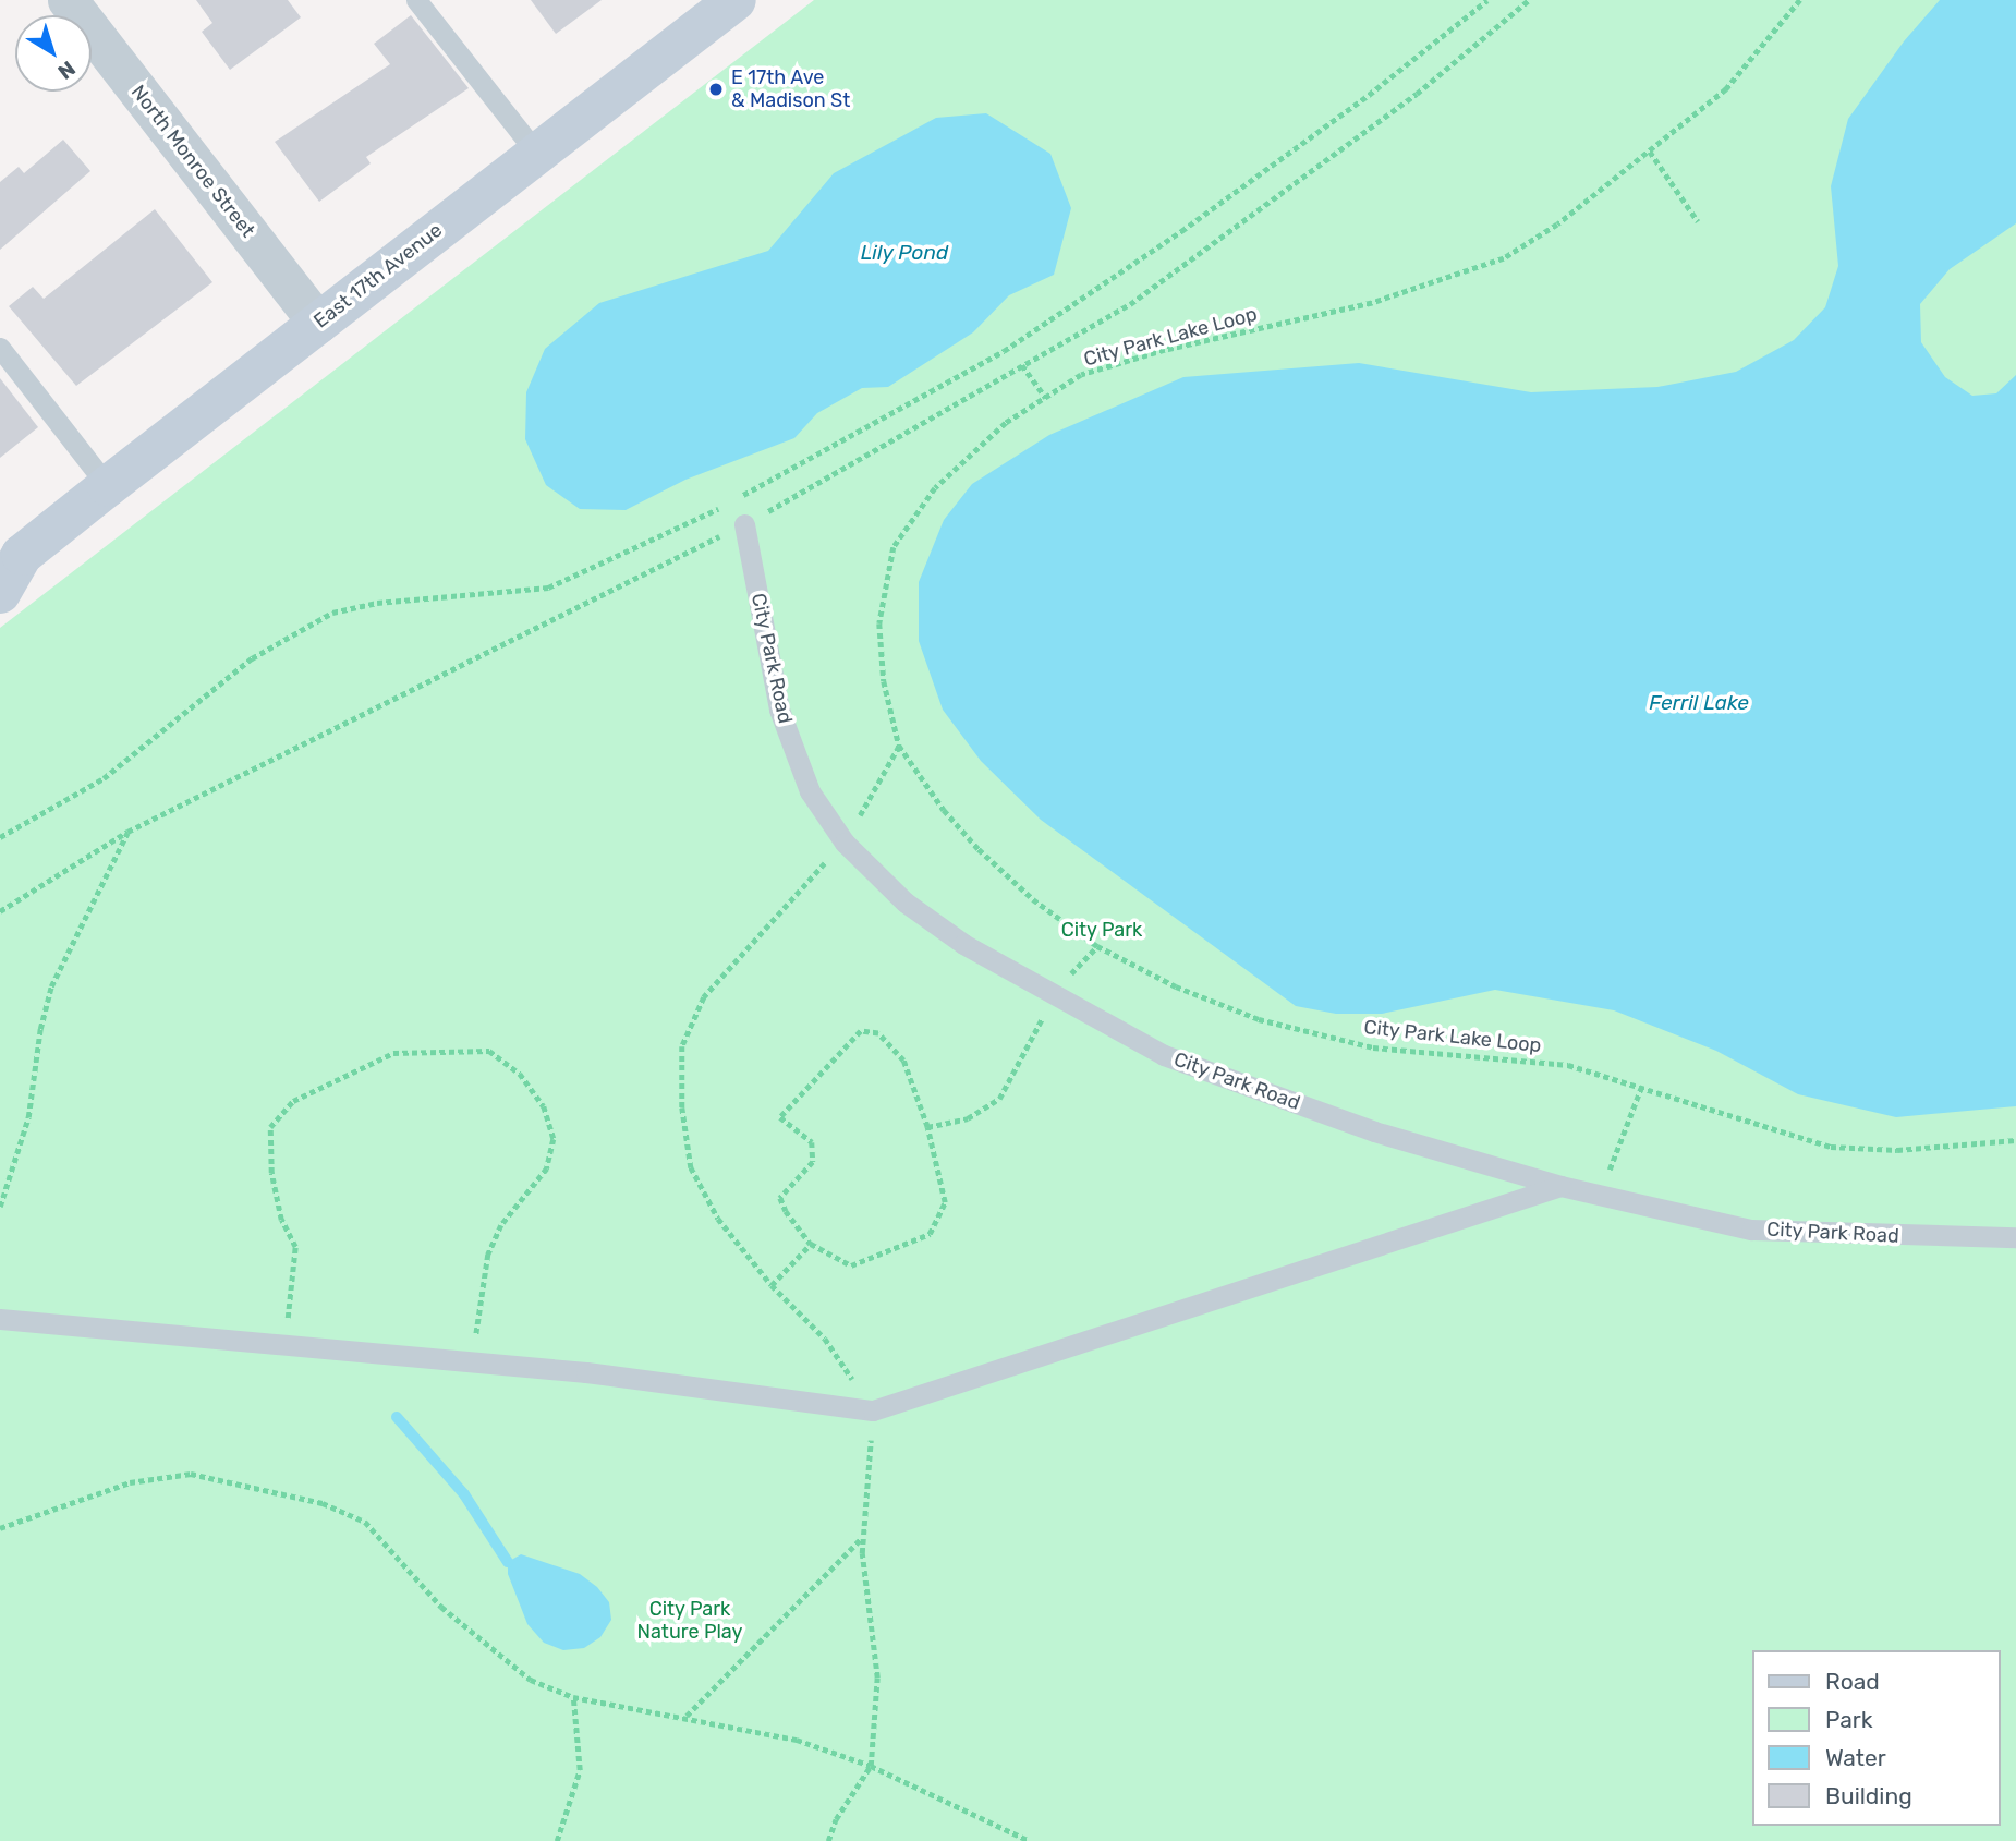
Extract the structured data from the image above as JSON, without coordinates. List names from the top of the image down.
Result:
{
  "streets": {
    "main road": ["East 17th Avenue"],
    "street": ["North Monroe Street"],
    "lane": ["City Park Road"],
    "path": ["City Park Lake Loop"]
  },
  "crossings": [
    ["North Monroe Street", "East 17th Avenue"]
  ],
  "water": ["Lily Pond", "Ferril Lake"],
  "parks": ["City Park", "City Park Nature Play"],
  "places": ["E 17th Ave & Madison St"],
  "legend": [
    "Road",
    "Park",
    "Water",
    "Building"
  ],
  "north": "bottom right"
}
